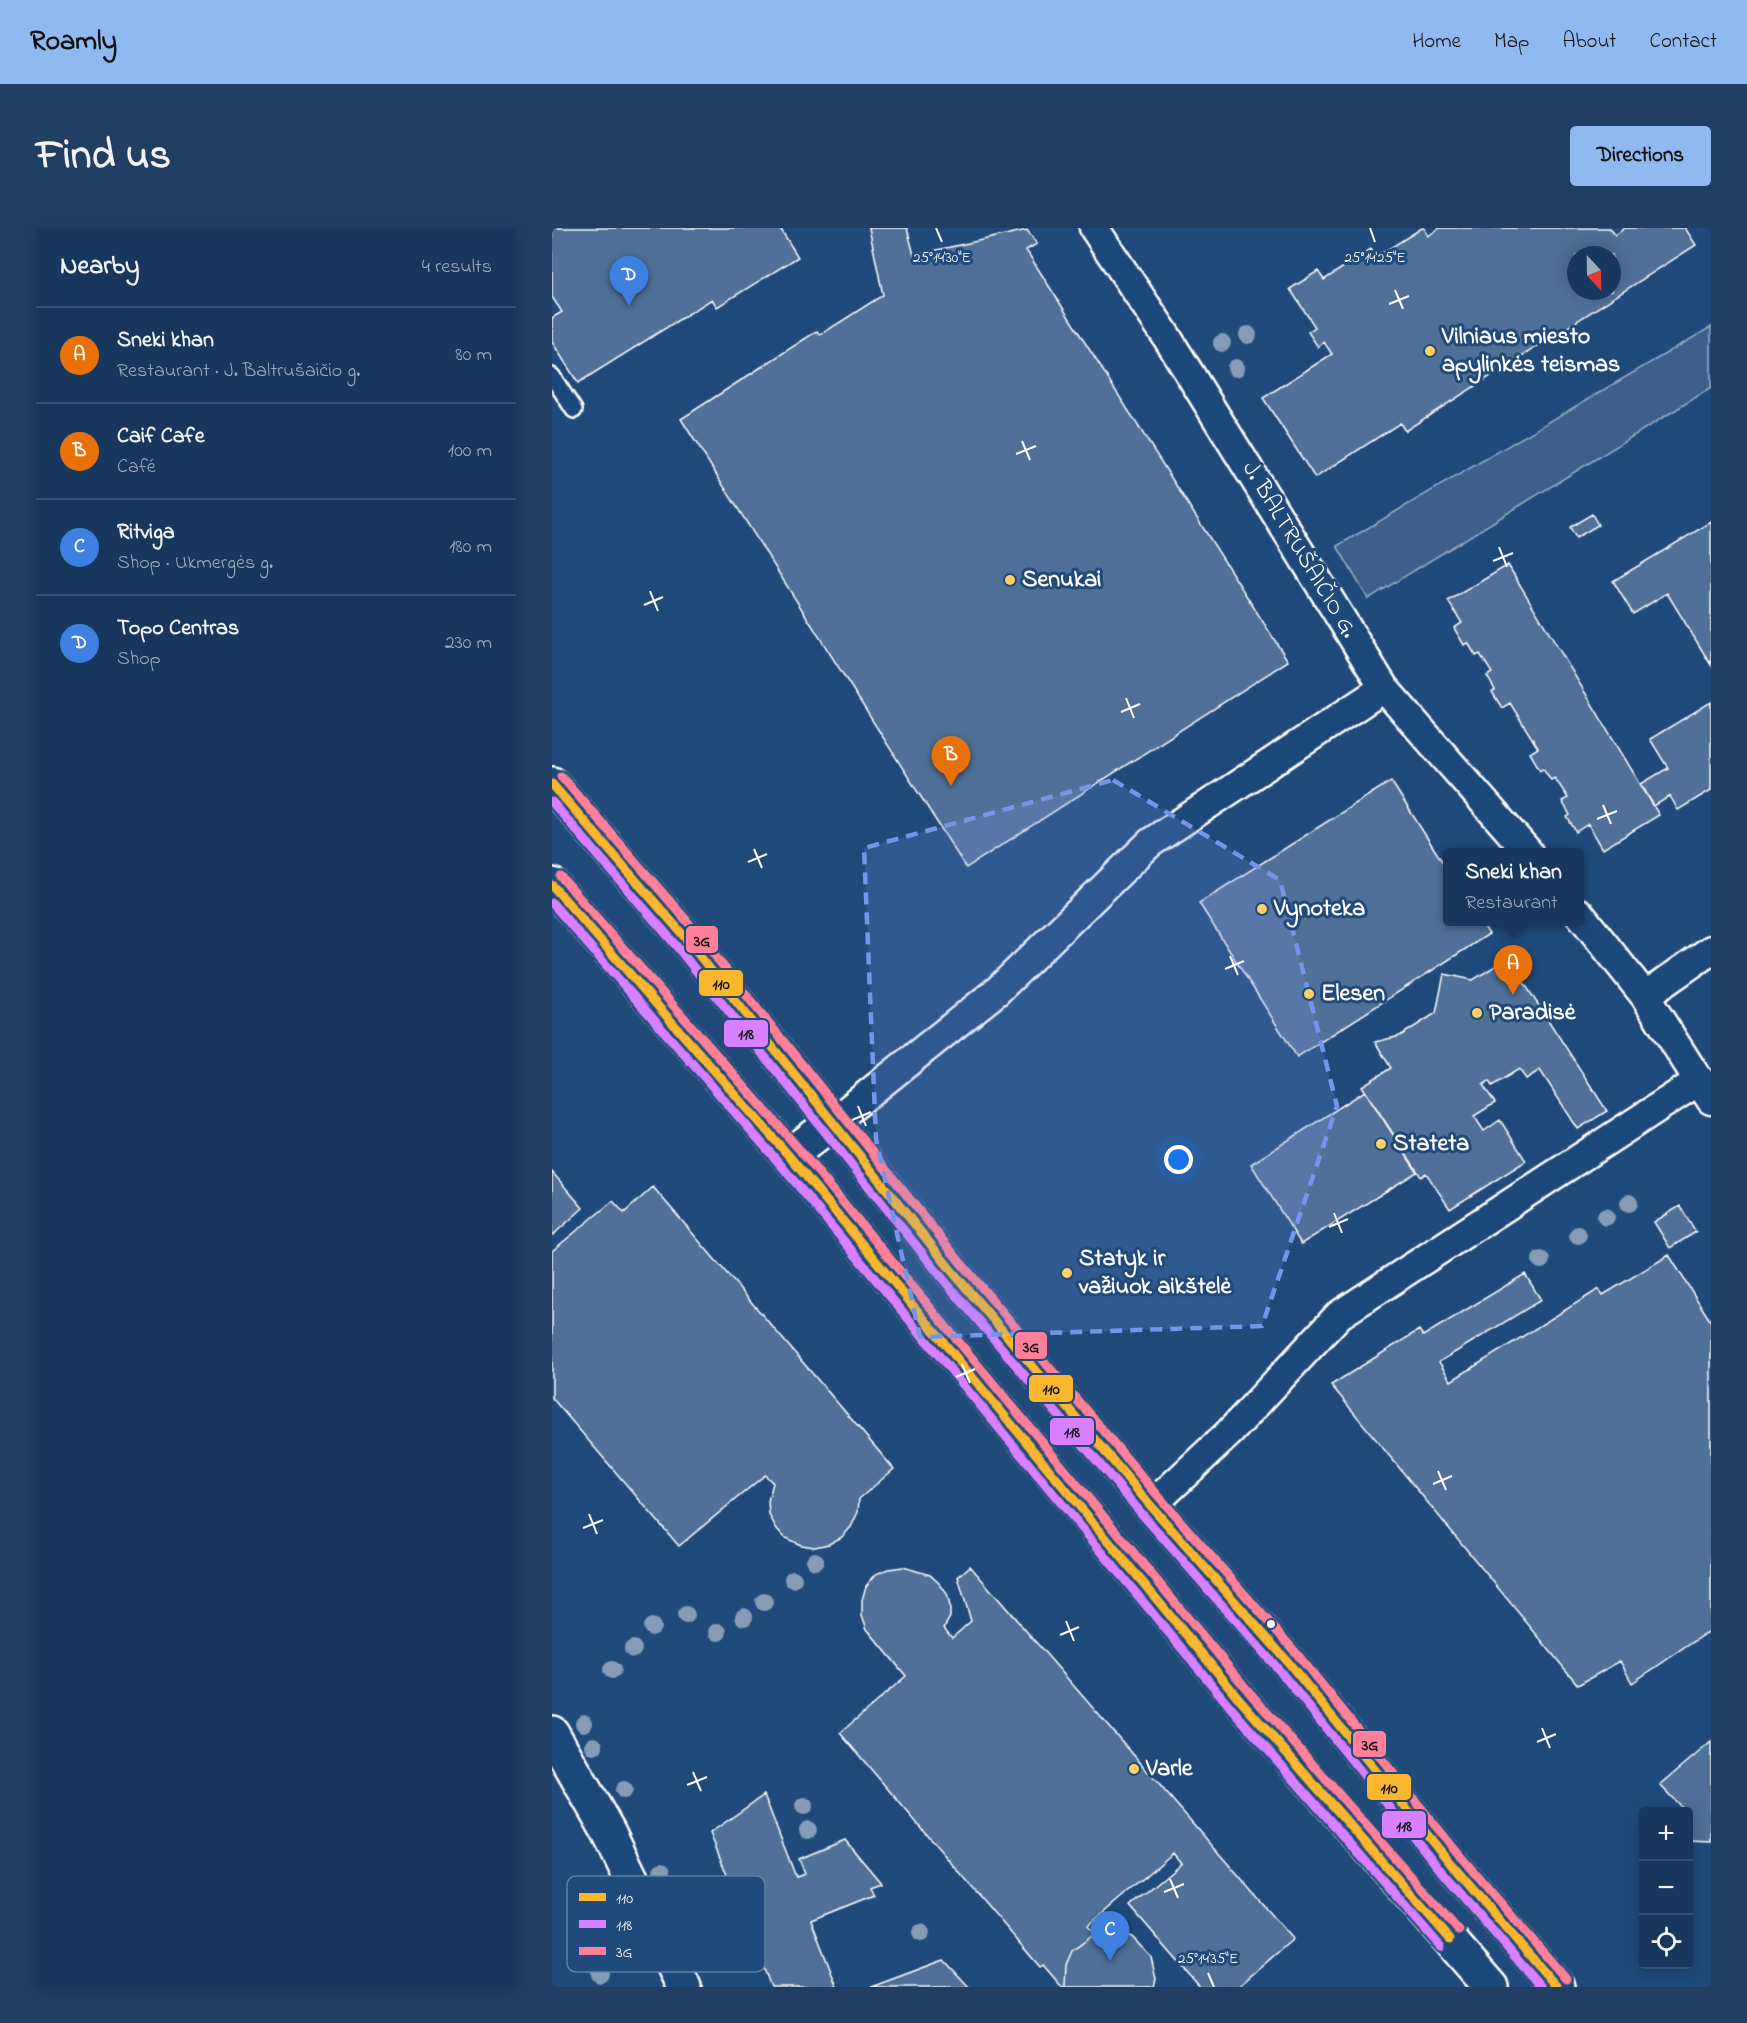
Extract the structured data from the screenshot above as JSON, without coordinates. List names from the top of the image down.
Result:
{
  "streets": {
    "street": ["J. BALTRUŠAIČIO G."]
  },
  "places": [
    "Vilniaus miesto apylinkės teismas",
    "Senukai",
    "Vynoteka",
    "Elesen",
    "Paradisė",
    "Stateta",
    "Statyk ir važiuok aikštelė",
    "Varle"
  ],
  "lines": ["transit line 3G", "transit line 110", "transit line 118"],
  "legend": ["110", "118", "3G"],
  "north": "bottom",
  "page": {
    "header": "Roamly",
    "nav": [
      "Home",
      "Map",
      "About",
      "Contact"
    ],
    "title": "Find us",
    "buttons": "Directions",
    "heading": ["Nearby", "4 results"],
    "pins": [
      "D",
      "B",
      "A",
      "C"
    ],
    "list": [
      {
        "mark": "A",
        "name": "Sneki khan",
        "note": "Restaurant · J. Baltrušaičio g.",
        "value": "80 m"
      },
      {
        "mark": "B",
        "name": "Caif Cafe",
        "note": "Café",
        "value": "100 m"
      },
      {
        "mark": "C",
        "name": "Ritviga",
        "note": "Shop · Ukmergės g.",
        "value": "180 m"
      },
      {
        "mark": "D",
        "name": "Topo Centras",
        "note": "Shop",
        "value": "230 m"
      }
    ],
    "popup": ["Sneki khan", "Restaurant"],
    "map_buttons": ["+", "−"]
  },
  "coordinates": ["25°14'25\"E", "25°14'30\"E", "25°14'35\"E"]
}
